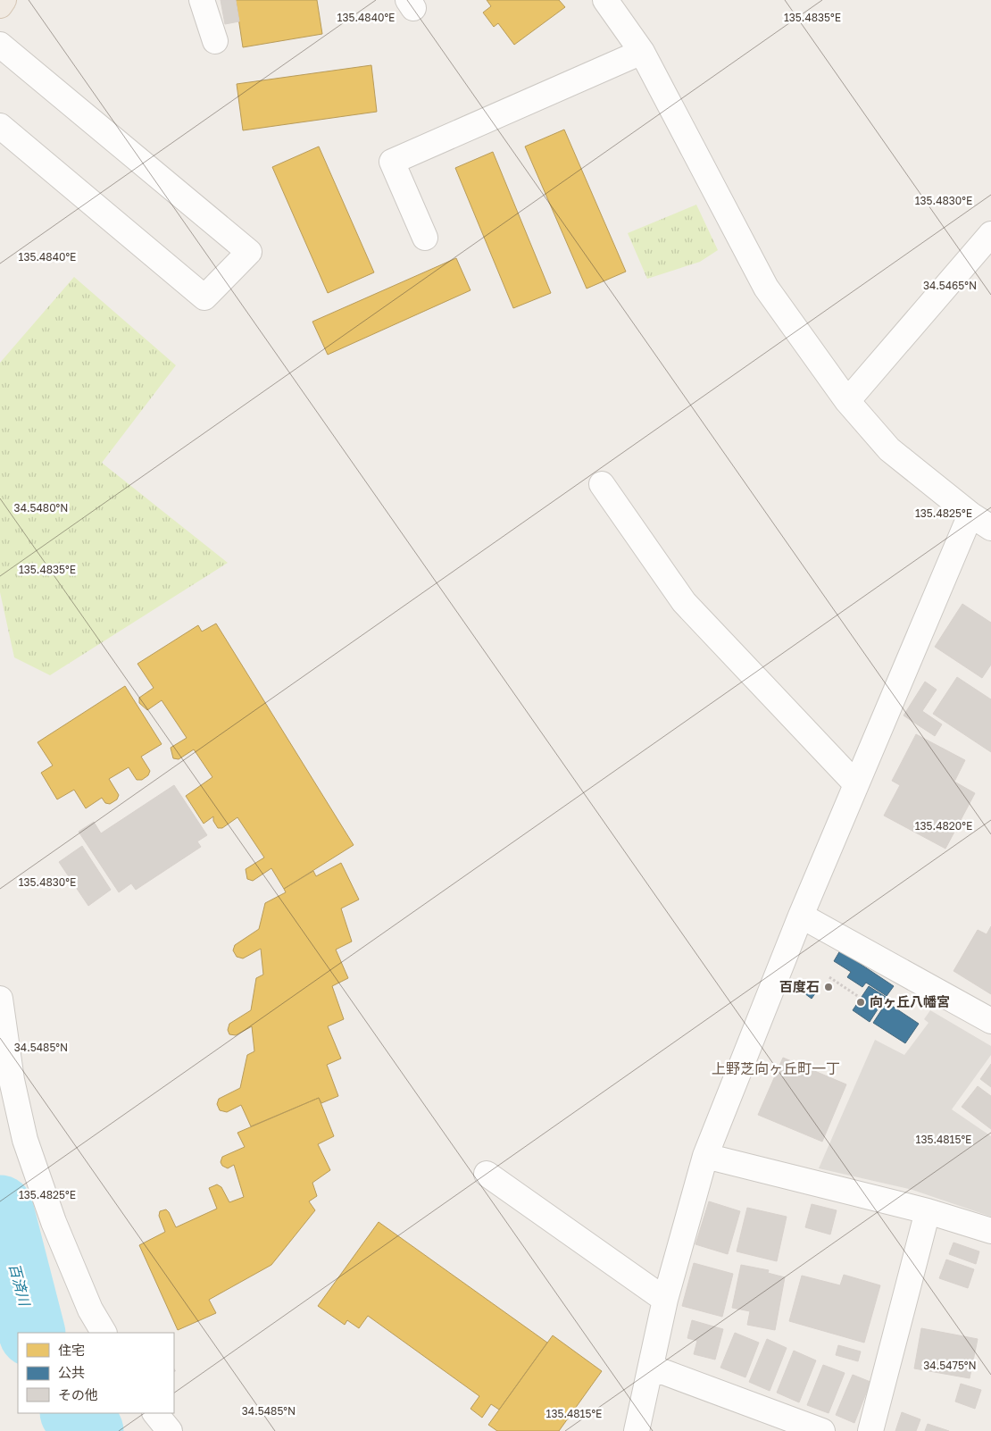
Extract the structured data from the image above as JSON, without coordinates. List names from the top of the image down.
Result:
{
  "districts": ["上野芝向ヶ丘町一丁"],
  "water": ["百済川"],
  "places": ["百度石", "向ヶ丘八幡宮"],
  "legend": ["住宅", "公共", "その他"],
  "coordinates": [
    "135.4835°E",
    "135.4840°E",
    "135.4830°E",
    "34.5465°N",
    "34.5480°N",
    "135.4825°E",
    "135.4820°E",
    "34.5485°N",
    "135.4815°E",
    "34.5475°N"
  ]
}
